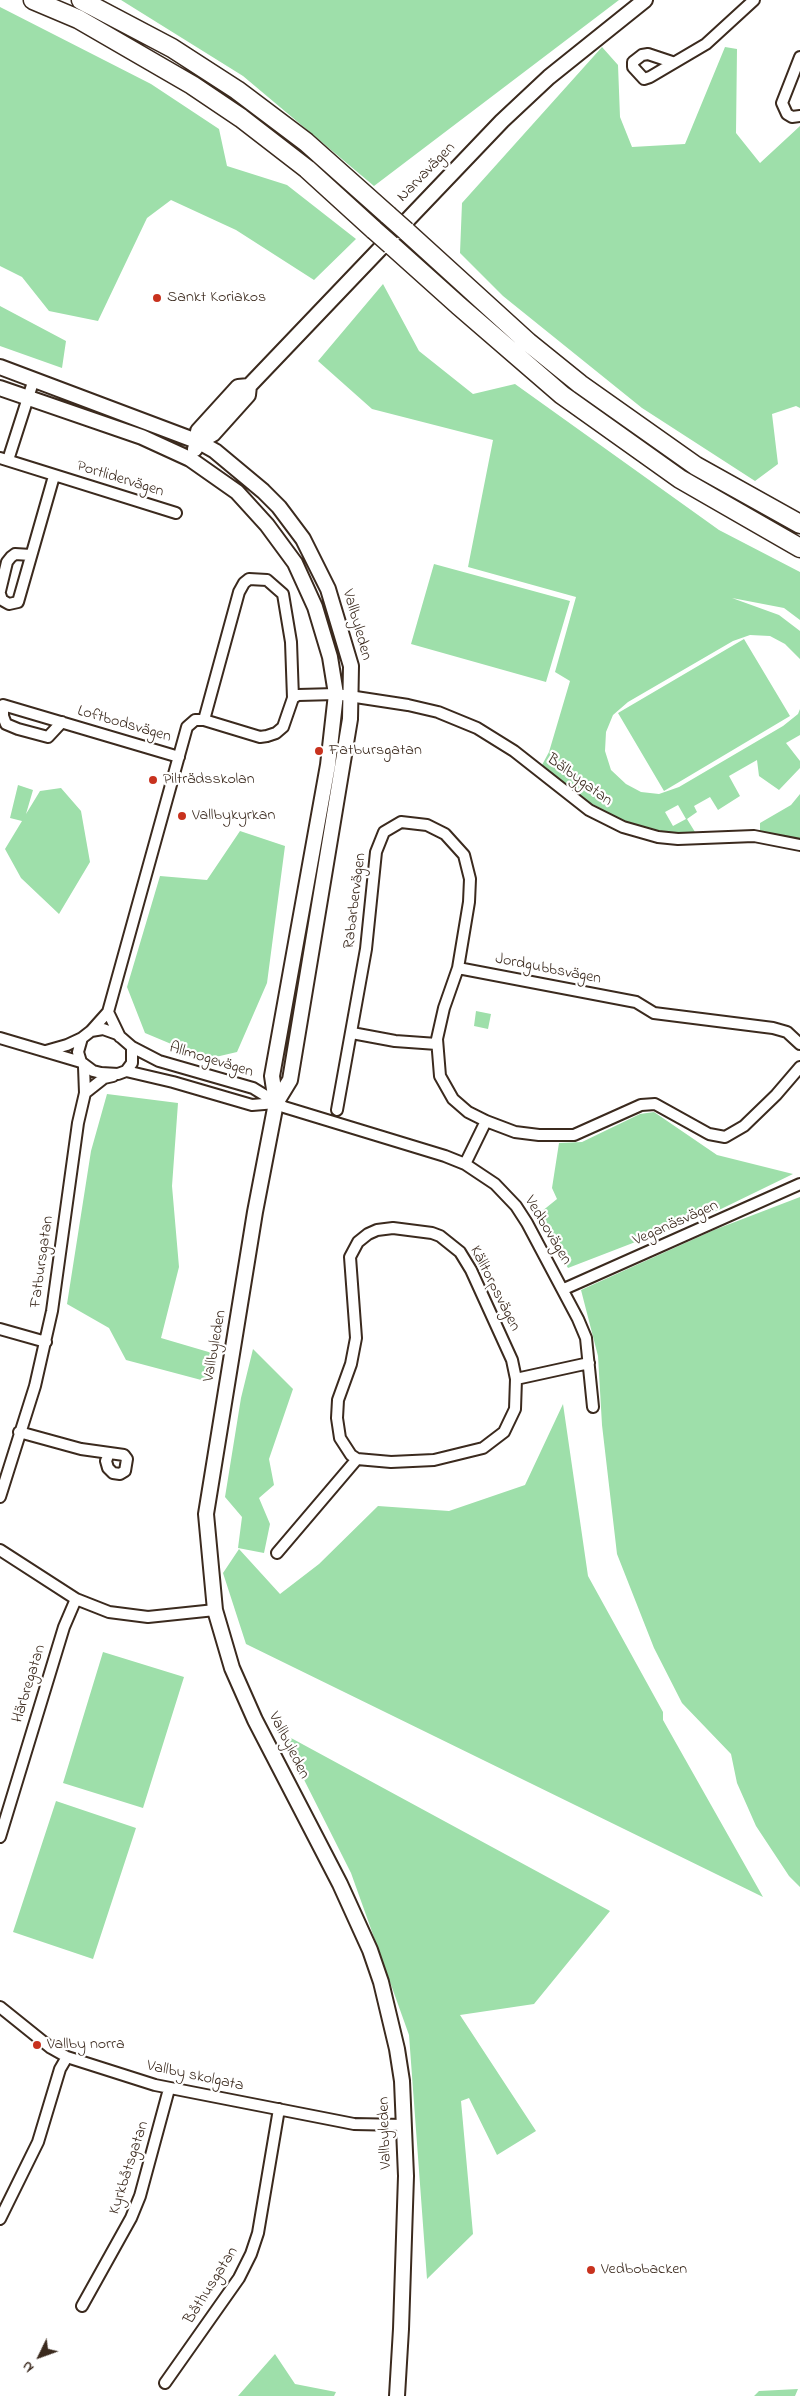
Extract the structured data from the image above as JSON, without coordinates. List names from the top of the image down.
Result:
{
  "streets": {
    "main road": ["Narvavägen", "Vallbyleden"],
    "street": [
      "Portlidervägen",
      "Loftbodsvägen",
      "Bälbygatan",
      "Rabarbervägen",
      "Jordgubbsvägen",
      "Allmogevägen",
      "Veganäsvägen",
      "Vedbovägen",
      "Fatbursgatan",
      "Källtorpsvägen",
      "Härbregatan",
      "Vallby skolgata",
      "Kyrkbåtsgatan",
      "Båthusgatan"
    ]
  },
  "crossings": [
    ["Narvavägen", "Vallbyleden"],
    ["Vallbyleden", "Bälbygatan"],
    ["Vallbyleden", "Allmogevägen"],
    ["Vallbyleden", "Vedbovägen"],
    ["Vallbyleden", "Vallby skolgata"],
    ["Rabarbervägen", "Jordgubbsvägen"],
    ["Allmogevägen", "Vedbovägen"],
    ["Allmogevägen", "Fatbursgatan"],
    ["Veganäsvägen", "Vedbovägen"],
    ["Vallby skolgata", "Kyrkbåtsgatan"],
    ["Vallby skolgata", "Båthusgatan"]
  ],
  "places": [
    "Sankt Koriakos",
    "Fatbursgatan",
    "Pilträdsskolan",
    "Vallbykyrkan",
    "Vallby norra",
    "Vedbobacken"
  ],
  "north": "bottom left"
}
